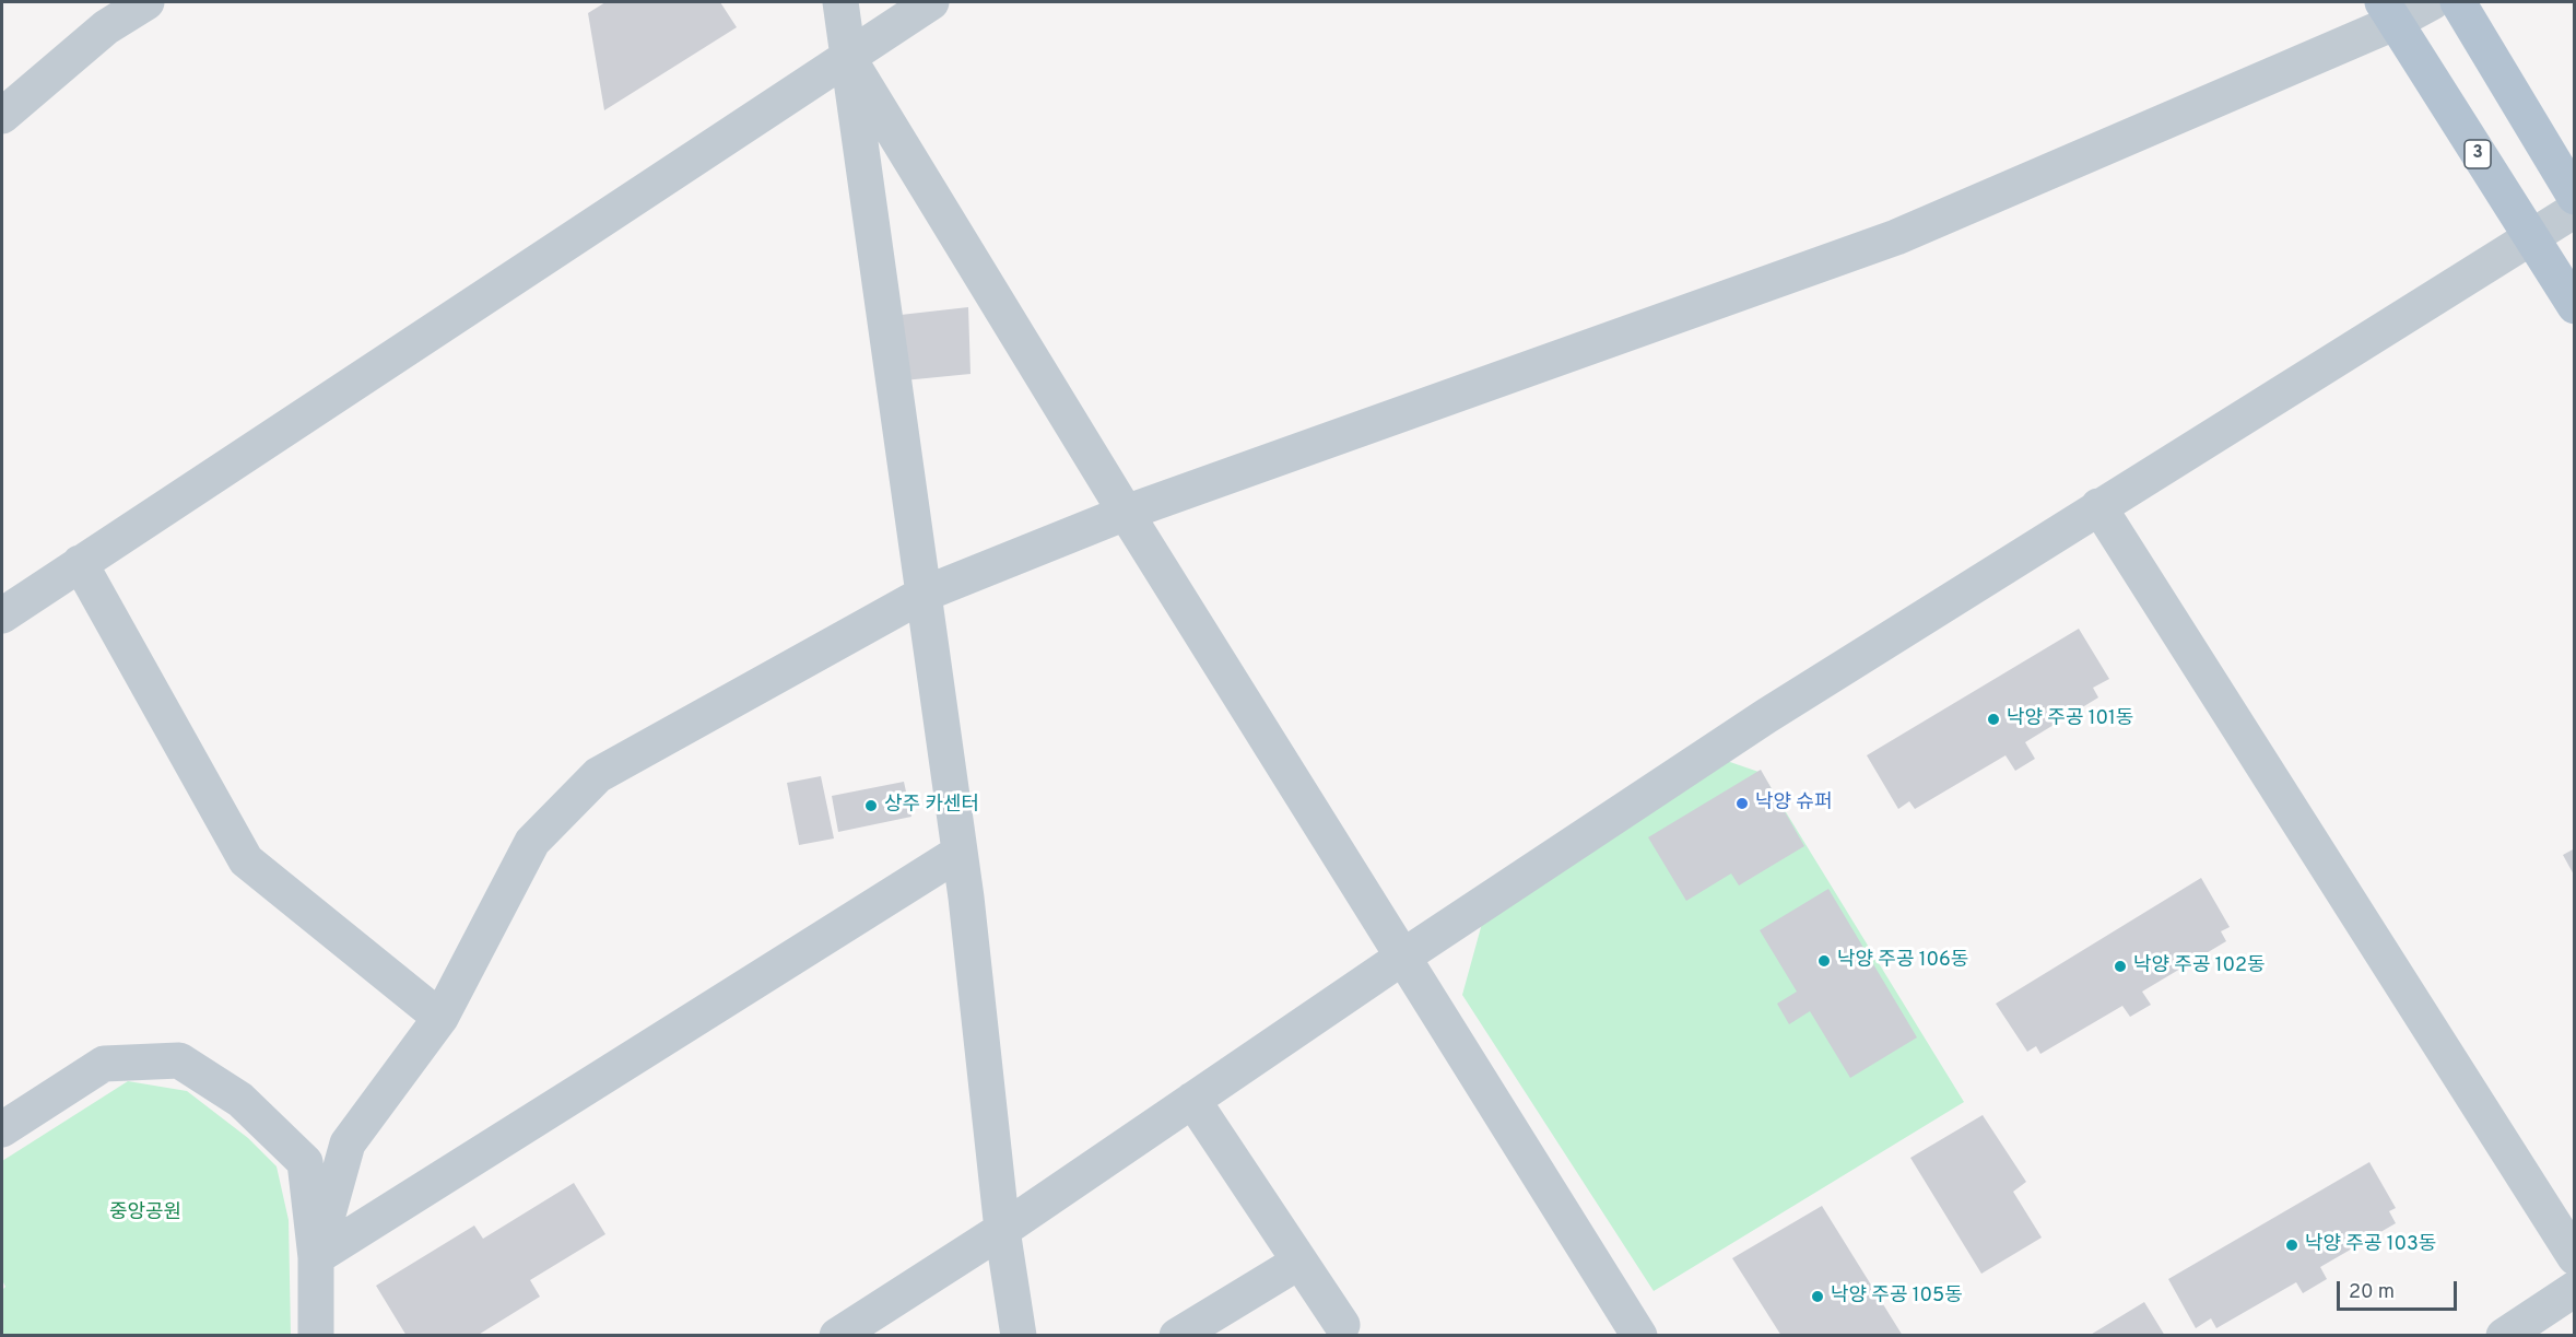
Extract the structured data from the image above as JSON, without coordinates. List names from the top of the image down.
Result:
{
  "streets": {
    "main road": ["3"]
  },
  "parks": ["중앙공원"],
  "places": [
    "낙양 주공 101동",
    "낙양 슈퍼",
    "상주 카센터",
    "낙양 주공 106동",
    "낙양 주공 102동",
    "낙양 주공 103동",
    "낙양 주공 105동"
  ],
  "scale_bar": "20 m"
}
